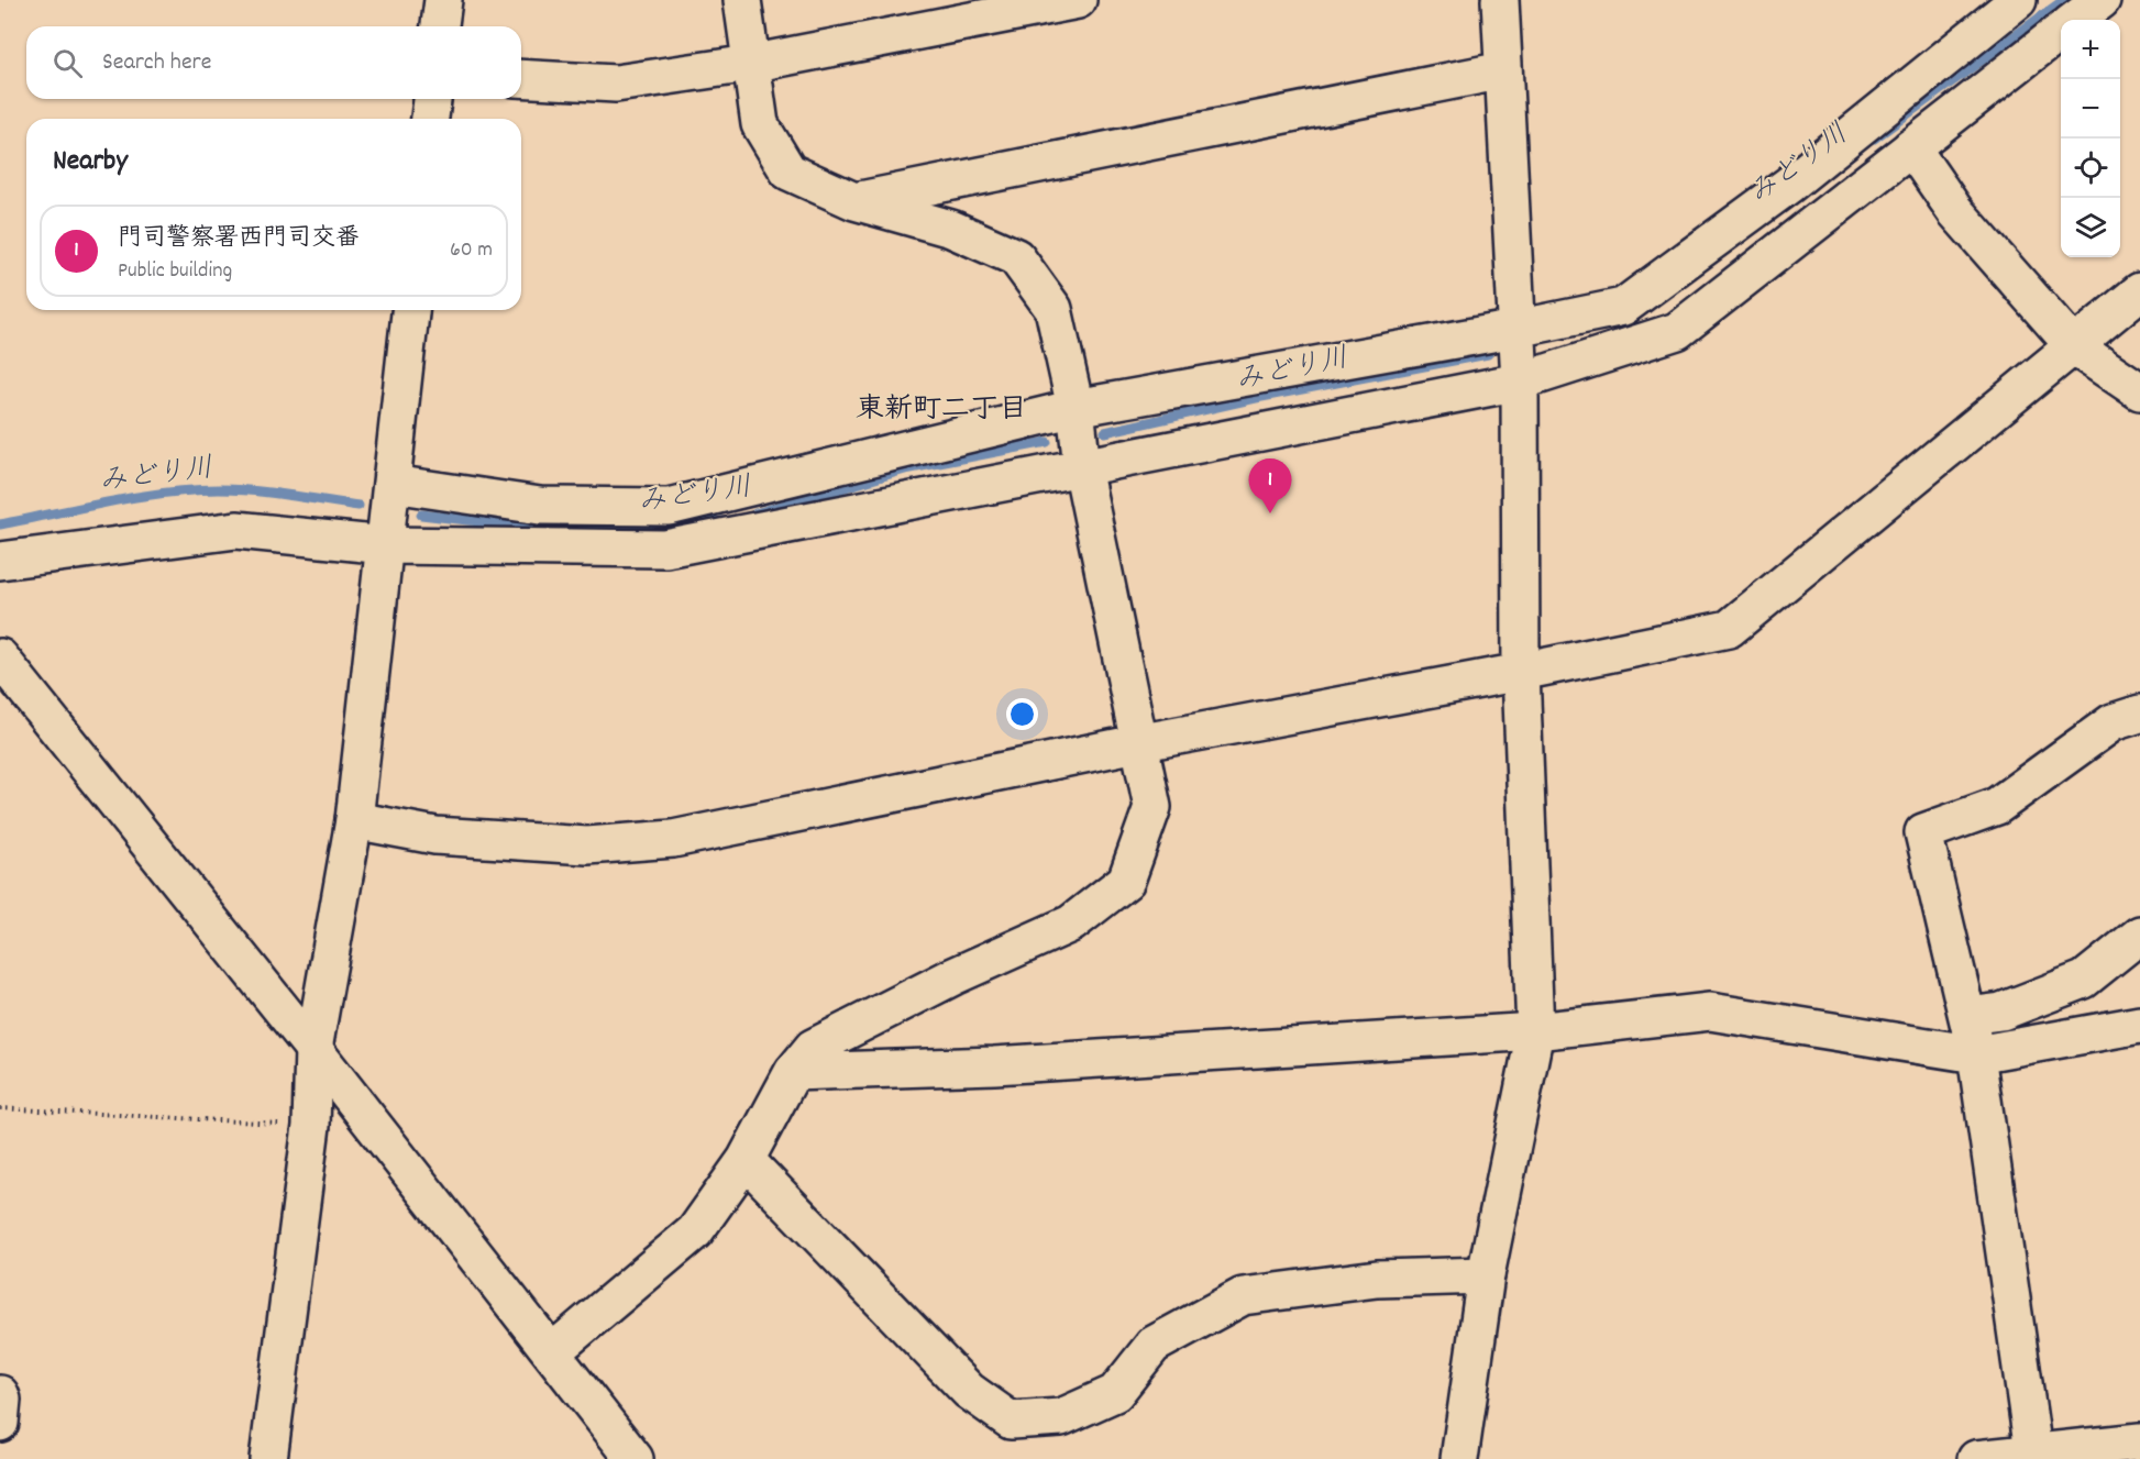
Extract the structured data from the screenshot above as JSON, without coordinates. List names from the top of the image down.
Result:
{
  "districts": ["東新町二丁目"],
  "water": ["みどり川"],
  "page": {
    "map_buttons": ["+", "−"],
    "search": "Search here",
    "heading": "Nearby",
    "list": [
      {
        "mark": "1",
        "name": "門司警察署西門司交番",
        "note": "Public building",
        "value": "60 m"
      }
    ],
    "pins": "1"
  }
}
